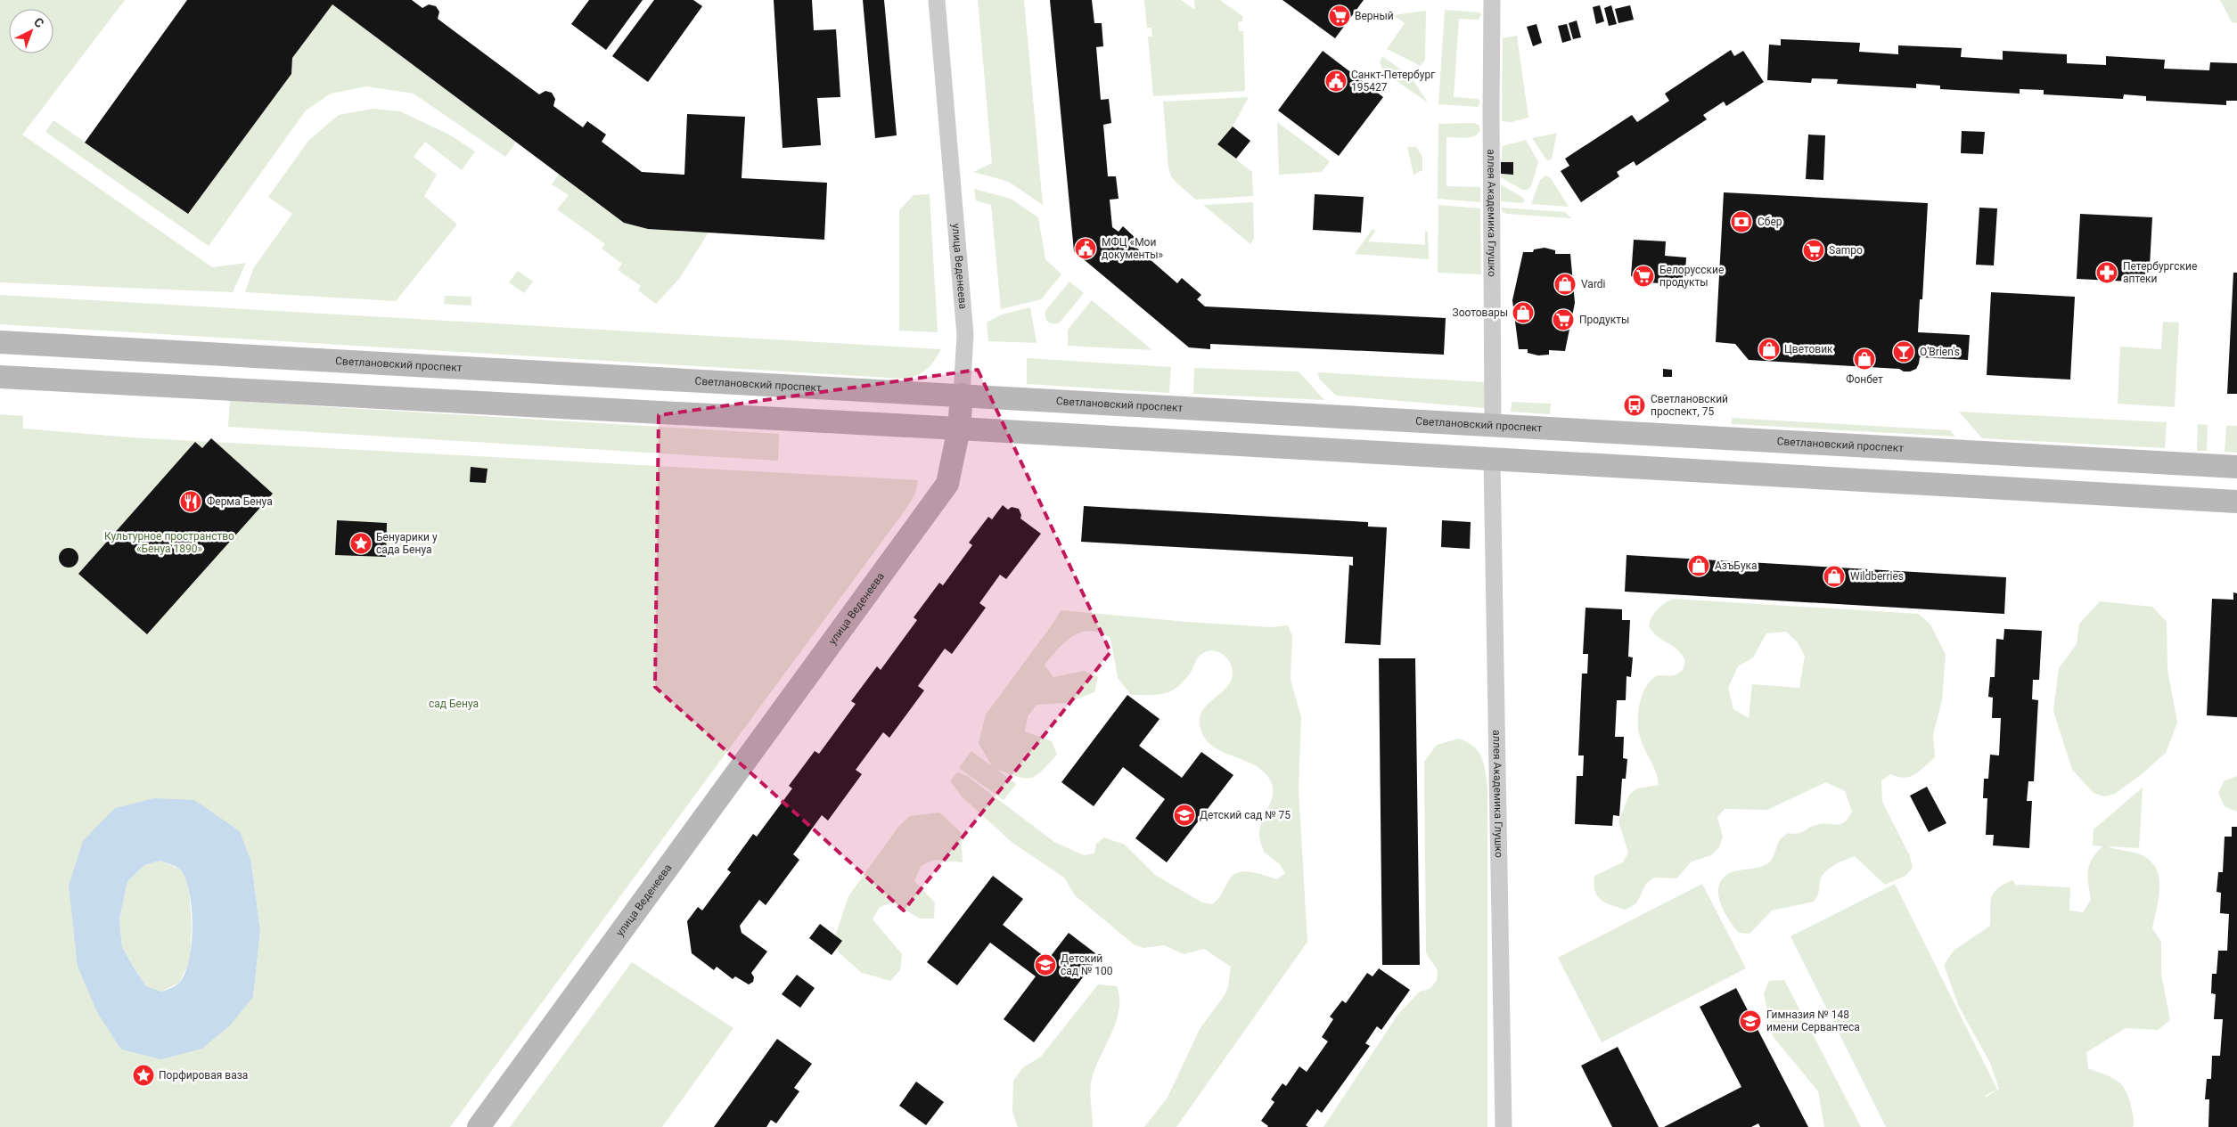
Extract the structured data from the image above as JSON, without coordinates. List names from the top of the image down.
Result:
{
  "streets": {
    "main road": ["улица Веденеева", "Светлановский проспект"],
    "street": ["аллея Академика Глушко"]
  },
  "crossings": [
    ["аллея Академика Глушко", "Светлановский проспект"],
    ["улица Веденеева", "Светлановский проспект"]
  ],
  "parks": ["Культурное пространство «Бенуа 1890»", "сад Бенуа"],
  "places": {
    "supermarket": [
      "Верный",
      "Sampo",
      "Белорусские продукты",
      "Продукты"
    ],
    "public building": ["Санкт-Петербург 195427", "МФЦ «Мои документы»"],
    "bank": ["Сбер"],
    "pharmacy": ["Петербургские аптеки"],
    "shop": [
      "Vardi",
      "Зоотовары",
      "Цветовик",
      "Фонбет",
      "АзъБука",
      "Wildberries"
    ],
    "bar": ["O'Brien's"],
    "bus stop": ["Светлановский проспект, 75"],
    "restaurant": ["Ферма Бенуа"],
    "place": ["Бенуарики у сада Бенуа", "Порфировая ваза"],
    "school or university": ["Детский сад № 75", "Детский сад № 100", "Гимназия № 148 имени Сервантеса"]
  },
  "north": "top right"
}
